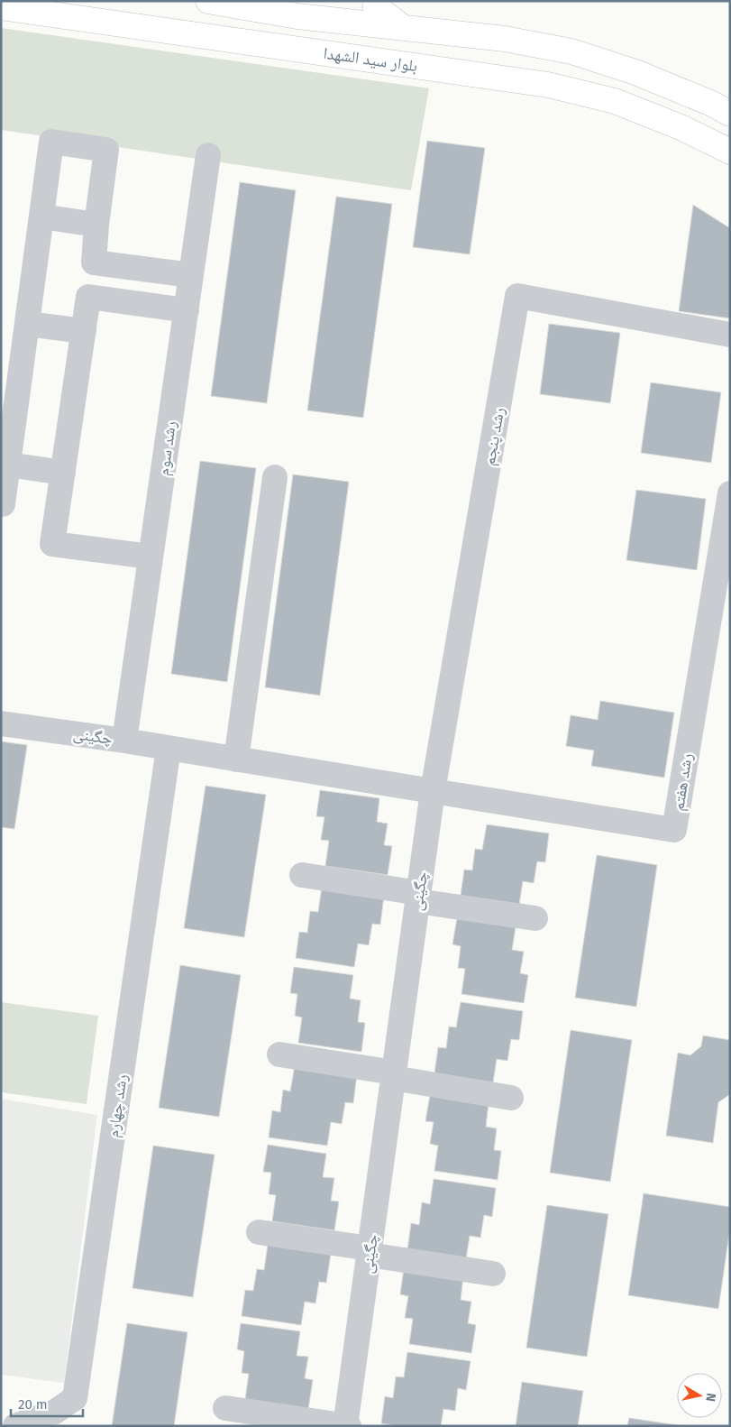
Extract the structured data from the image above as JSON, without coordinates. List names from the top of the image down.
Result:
{
  "streets": {
    "main road": ["بلوار سید الشهدا"],
    "street": [
      "رشد پنجم",
      "رشد سوم",
      "چگینی",
      "رشد هفتم",
      "رشد چهارم"
    ]
  },
  "crossings": [
    ["رشد پنجم", "چگینی"],
    ["رشد پنجم", "رشد هفتم"],
    ["رشد سوم", "چگینی"],
    ["چگینی", "رشد هفتم"],
    ["چگینی", "رشد چهارم"]
  ],
  "scale_bar": "20 m",
  "north": "right"
}
